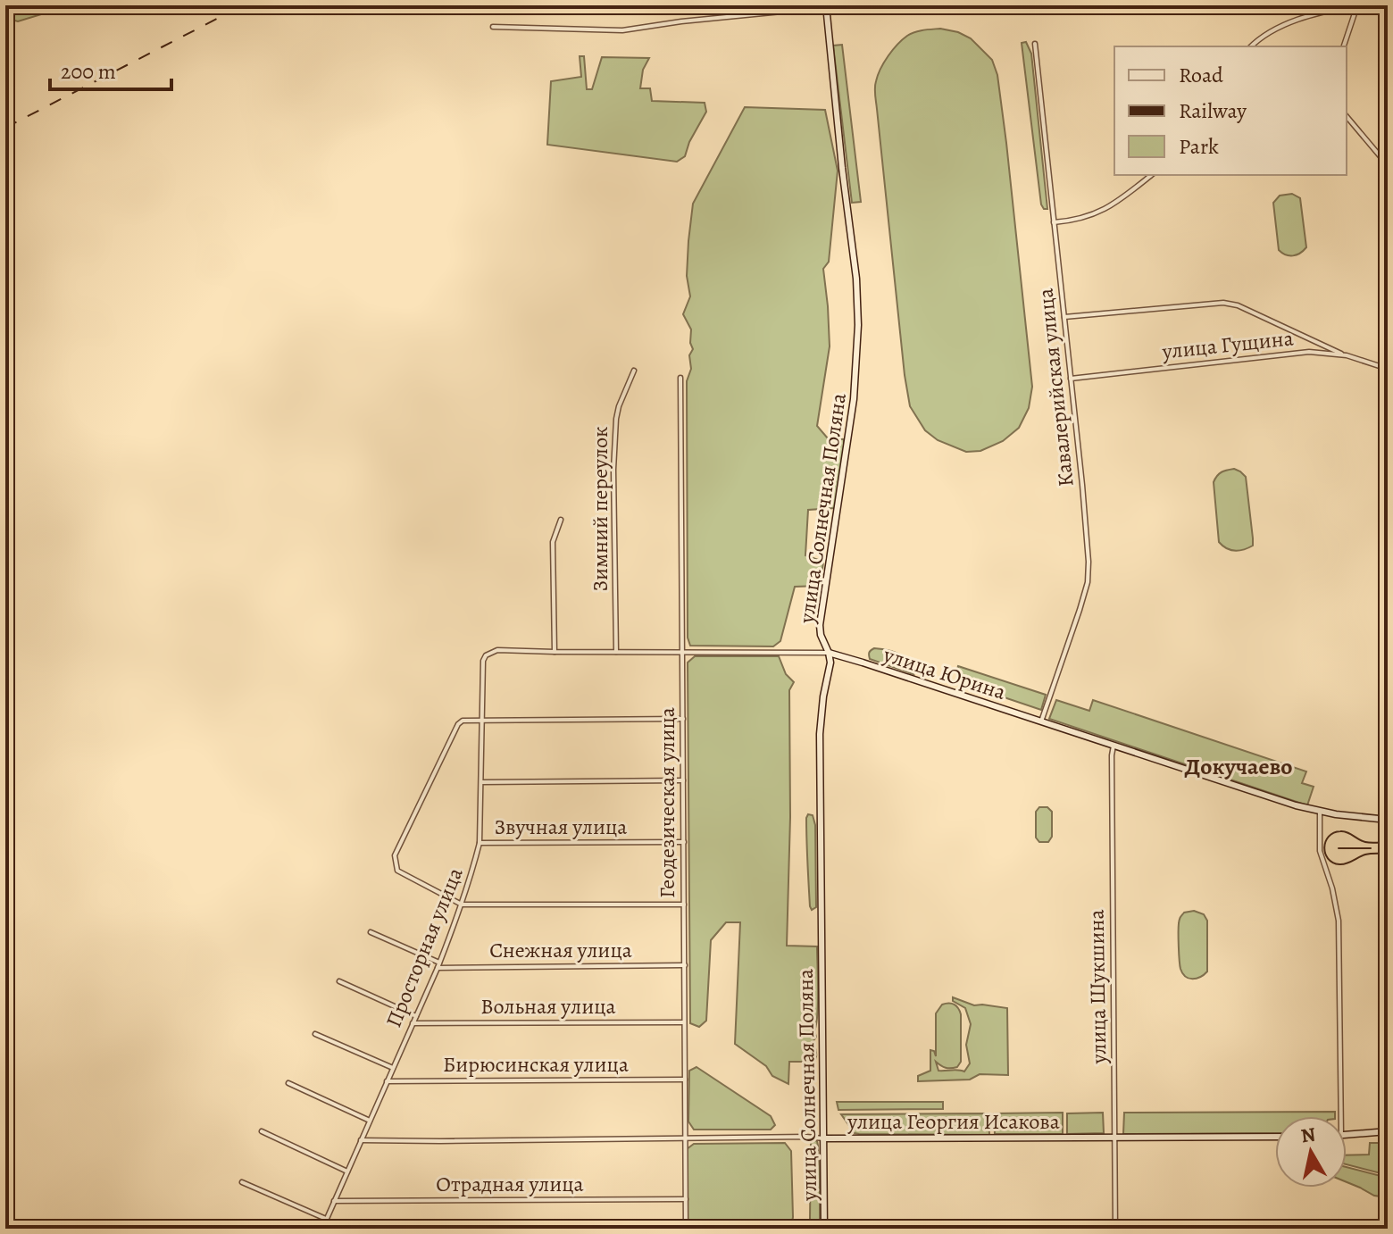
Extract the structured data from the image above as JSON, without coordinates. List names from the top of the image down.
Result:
{
  "streets": {
    "street": [
      "улица Гущина",
      "Кавалерийская улица",
      "улица Солнечная Поляна",
      "Зимний переулок",
      "улица Юрина",
      "Геодезическая улица",
      "Звучная улица",
      "Просторная улица",
      "Снежная улица",
      "улица Шукшина",
      "Вольная улица",
      "Бирюсинская улица",
      "улица Георгия Исакова",
      "Отрадная улица"
    ]
  },
  "crossings": [
    ["улица Гущина", "Кавалерийская улица"],
    ["Кавалерийская улица", "улица Юрина"],
    ["улица Солнечная Поляна", "улица Юрина"],
    ["улица Солнечная Поляна", "улица Георгия Исакова"],
    ["Зимний переулок", "улица Юрина"],
    ["улица Юрина", "Геодезическая улица"],
    ["улица Юрина", "Просторная улица"],
    ["улица Юрина", "улица Шукшина"],
    ["Геодезическая улица", "Звучная улица"],
    ["Геодезическая улица", "Снежная улица"],
    ["Геодезическая улица", "Вольная улица"],
    ["Геодезическая улица", "Бирюсинская улица"],
    ["Геодезическая улица", "улица Георгия Исакова"],
    ["Геодезическая улица", "Отрадная улица"],
    ["Звучная улица", "Просторная улица"],
    ["Просторная улица", "Снежная улица"],
    ["Просторная улица", "Вольная улица"],
    ["Просторная улица", "Бирюсинская улица"],
    ["Просторная улица", "улица Георгия Исакова"],
    ["Просторная улица", "Отрадная улица"],
    ["улица Шукшина", "улица Георгия Исакова"]
  ],
  "districts": ["Докучаево"],
  "legend": ["Road", "Railway", "Park"],
  "scale_bar": "200 m",
  "north": "top"
}
